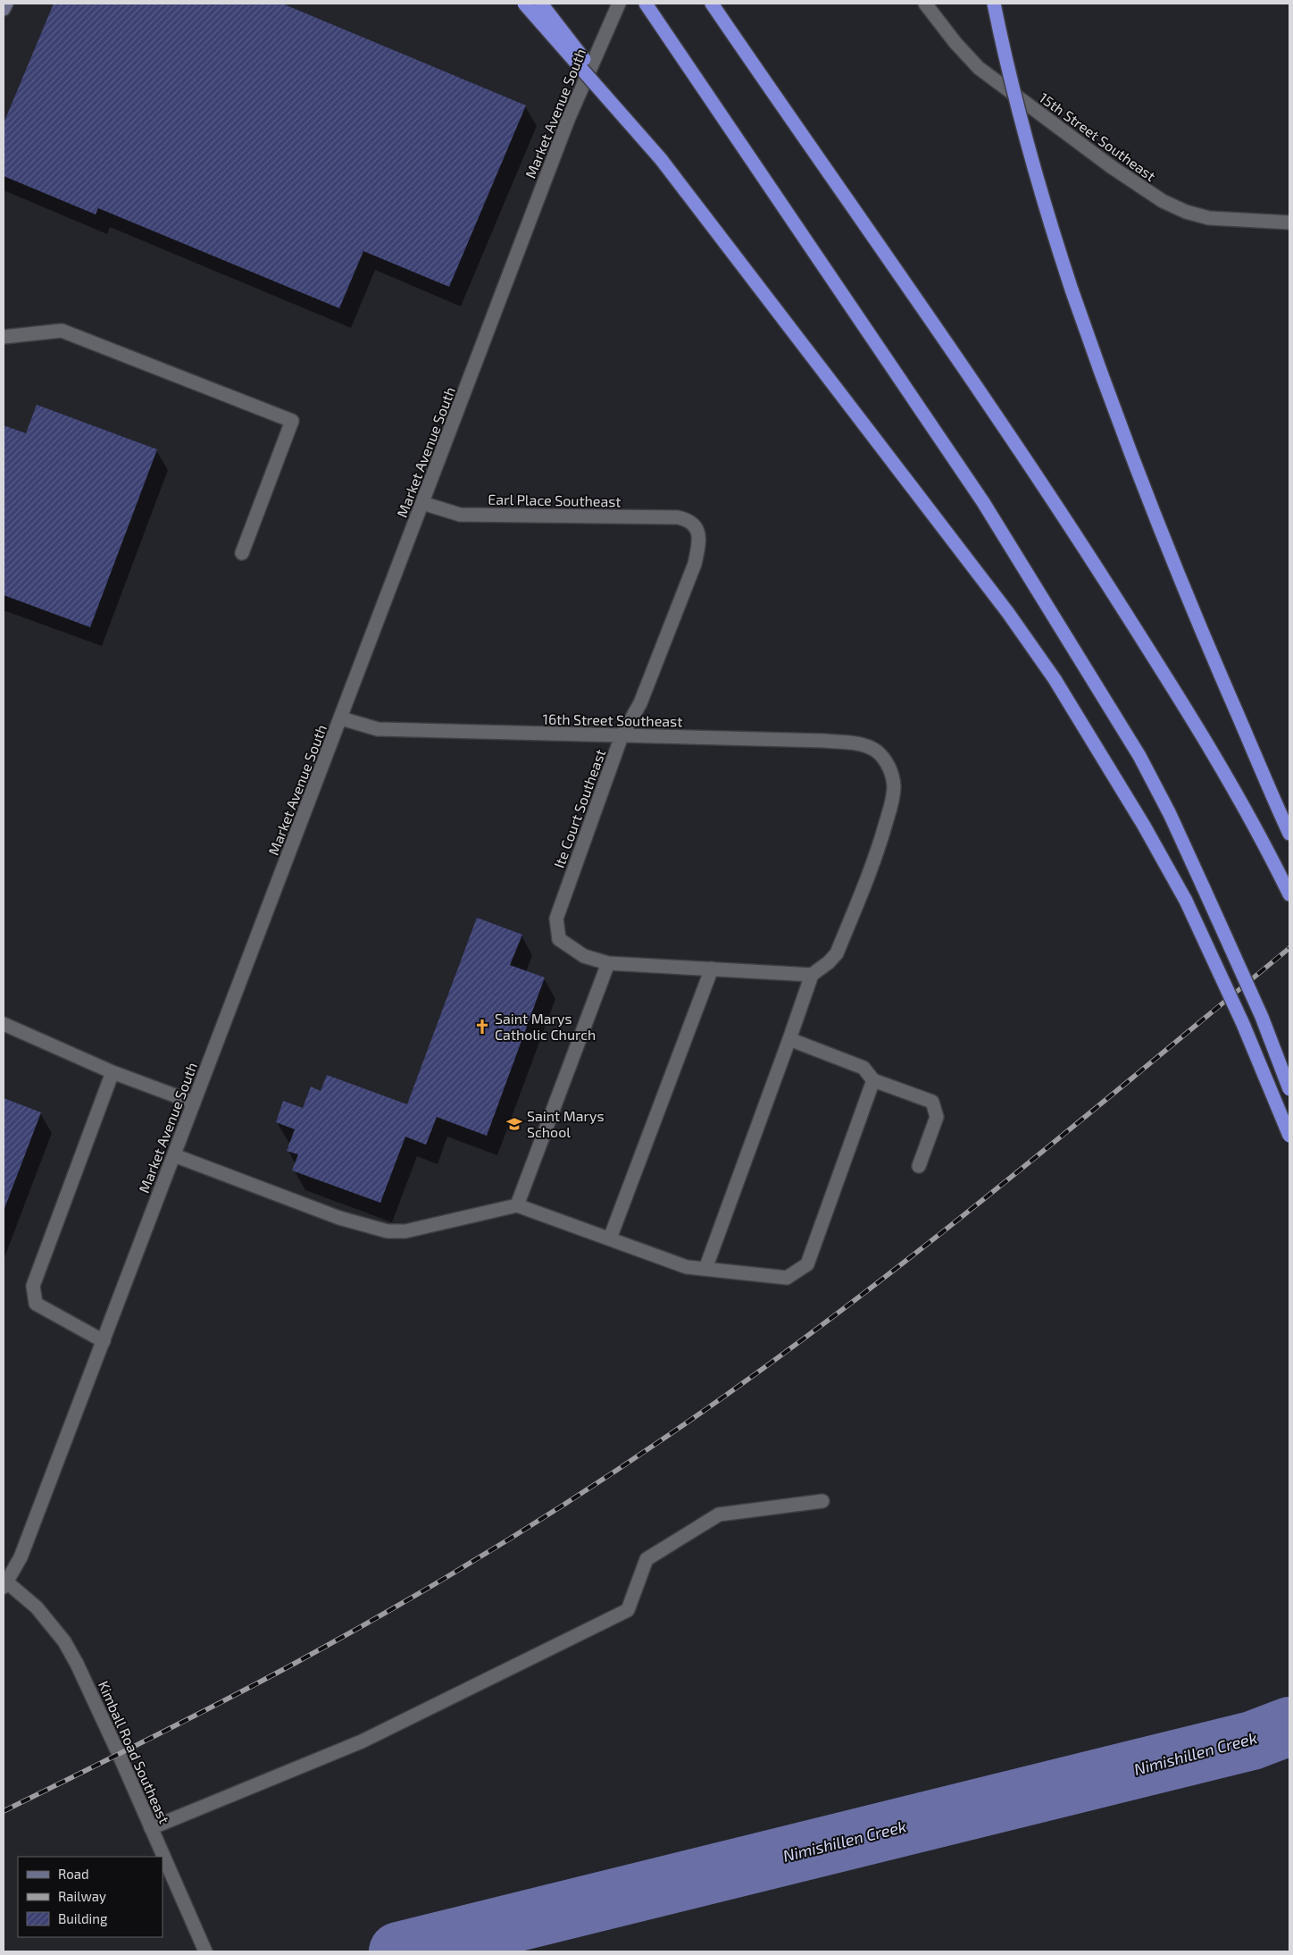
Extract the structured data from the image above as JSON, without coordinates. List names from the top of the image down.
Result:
{
  "streets": {
    "street": [
      "Market Avenue South",
      "15th Street Southeast",
      "Earl Place Southeast",
      "16th Street Southeast",
      "Ite Court Southeast",
      "Kimball Road Southeast"
    ]
  },
  "crossings": [
    ["Market Avenue South", "Earl Place Southeast"],
    ["Market Avenue South", "16th Street Southeast"],
    ["Market Avenue South", "Kimball Road Southeast"],
    ["Earl Place Southeast", "Ite Court Southeast"],
    ["16th Street Southeast", "Ite Court Southeast"]
  ],
  "water": ["Nimishillen Creek"],
  "places": {
    "church": ["Saint Marys Catholic Church"],
    "school or university": ["Saint Marys School"]
  },
  "legend": ["Road", "Railway", "Building"]
}
